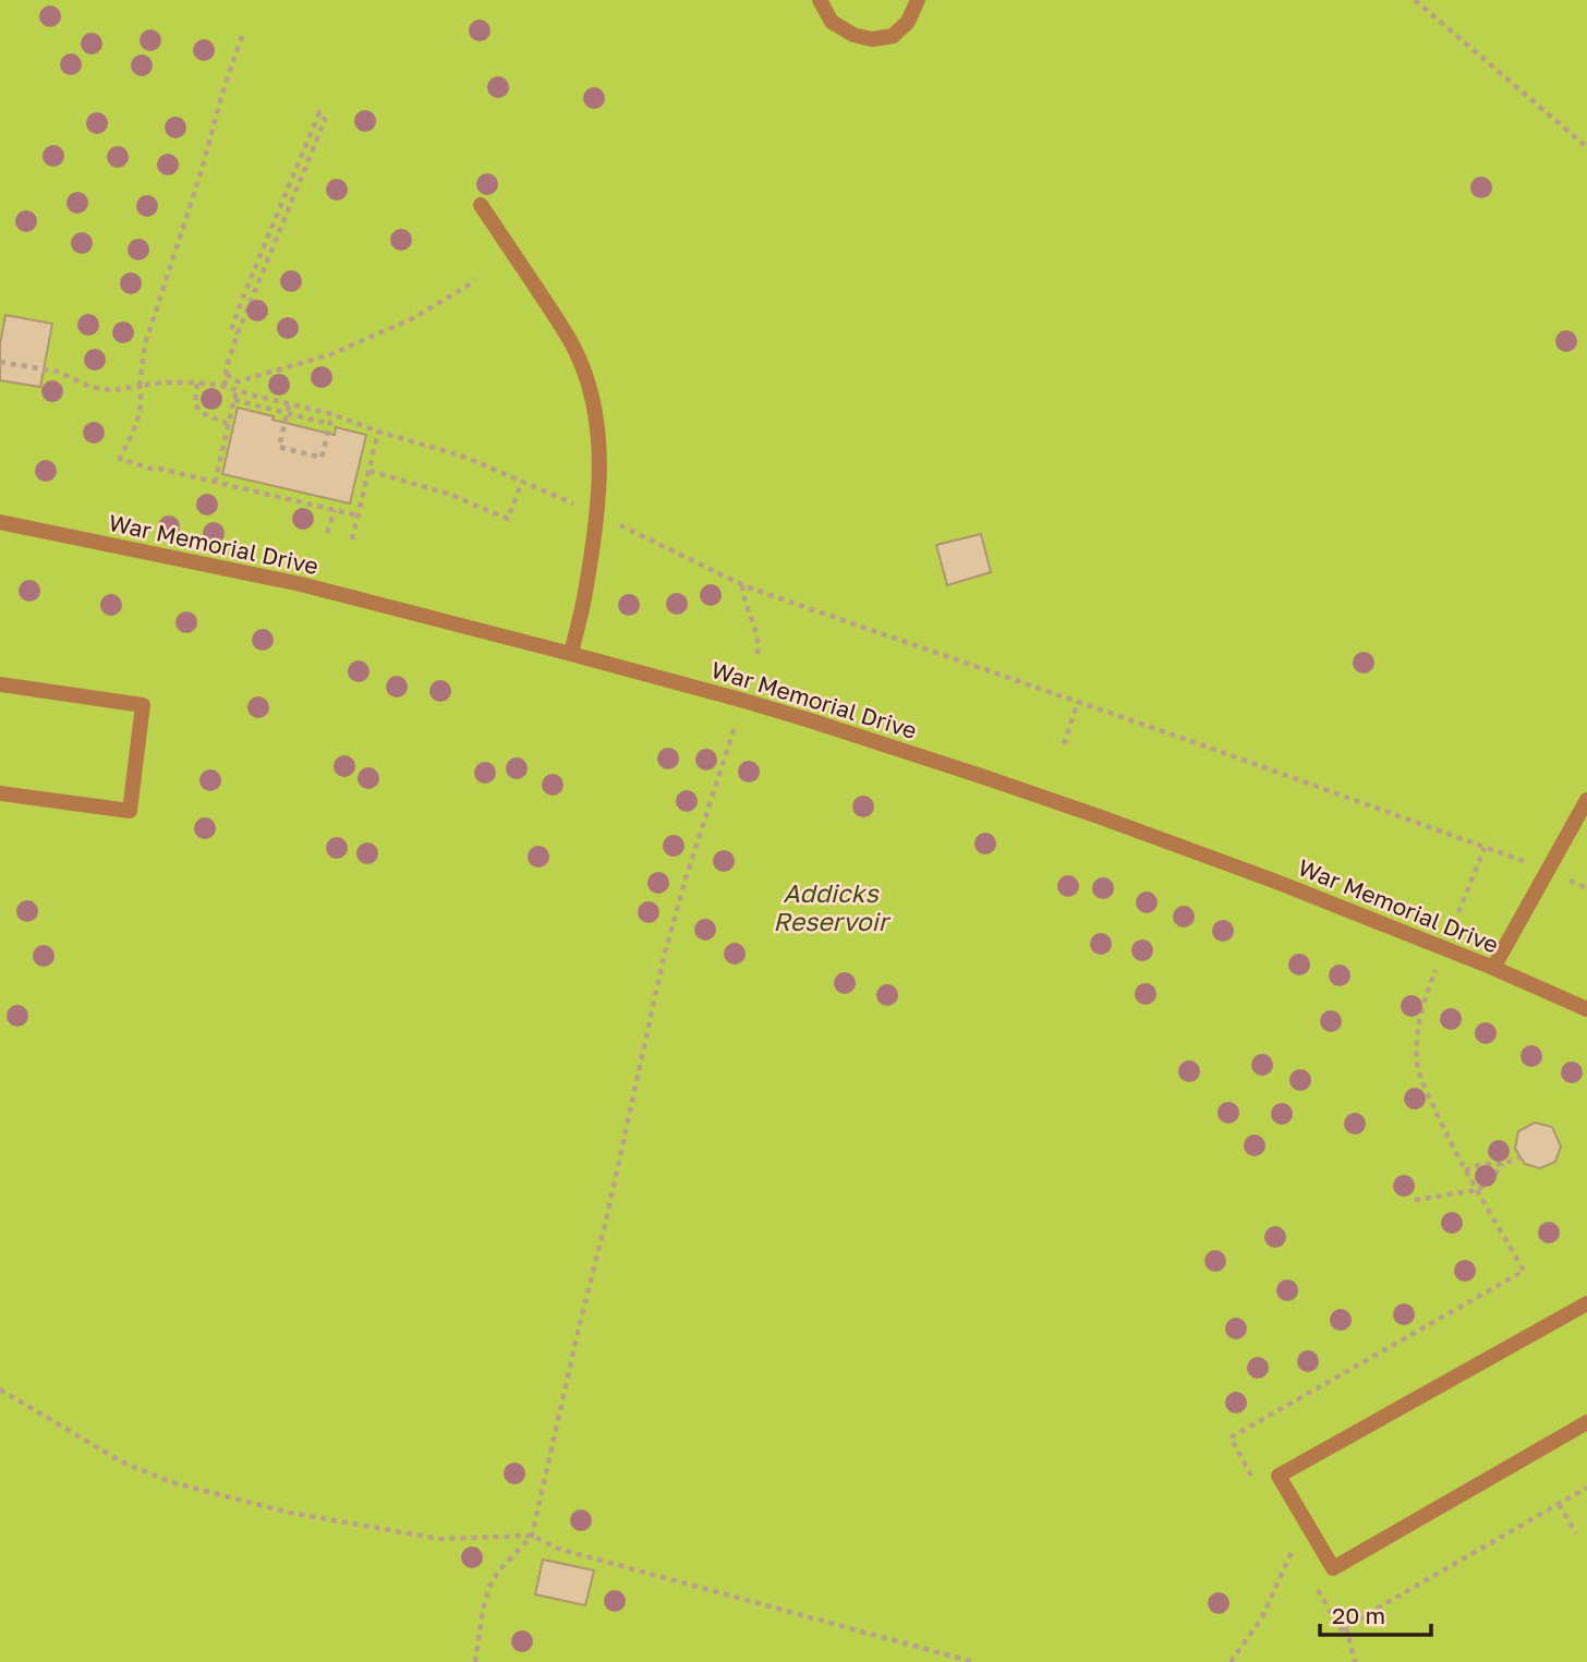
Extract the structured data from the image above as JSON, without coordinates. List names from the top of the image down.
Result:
{
  "streets": {
    "street": ["War Memorial Drive"]
  },
  "water": ["Addicks Reservoir"],
  "scale_bar": "20 m"
}
